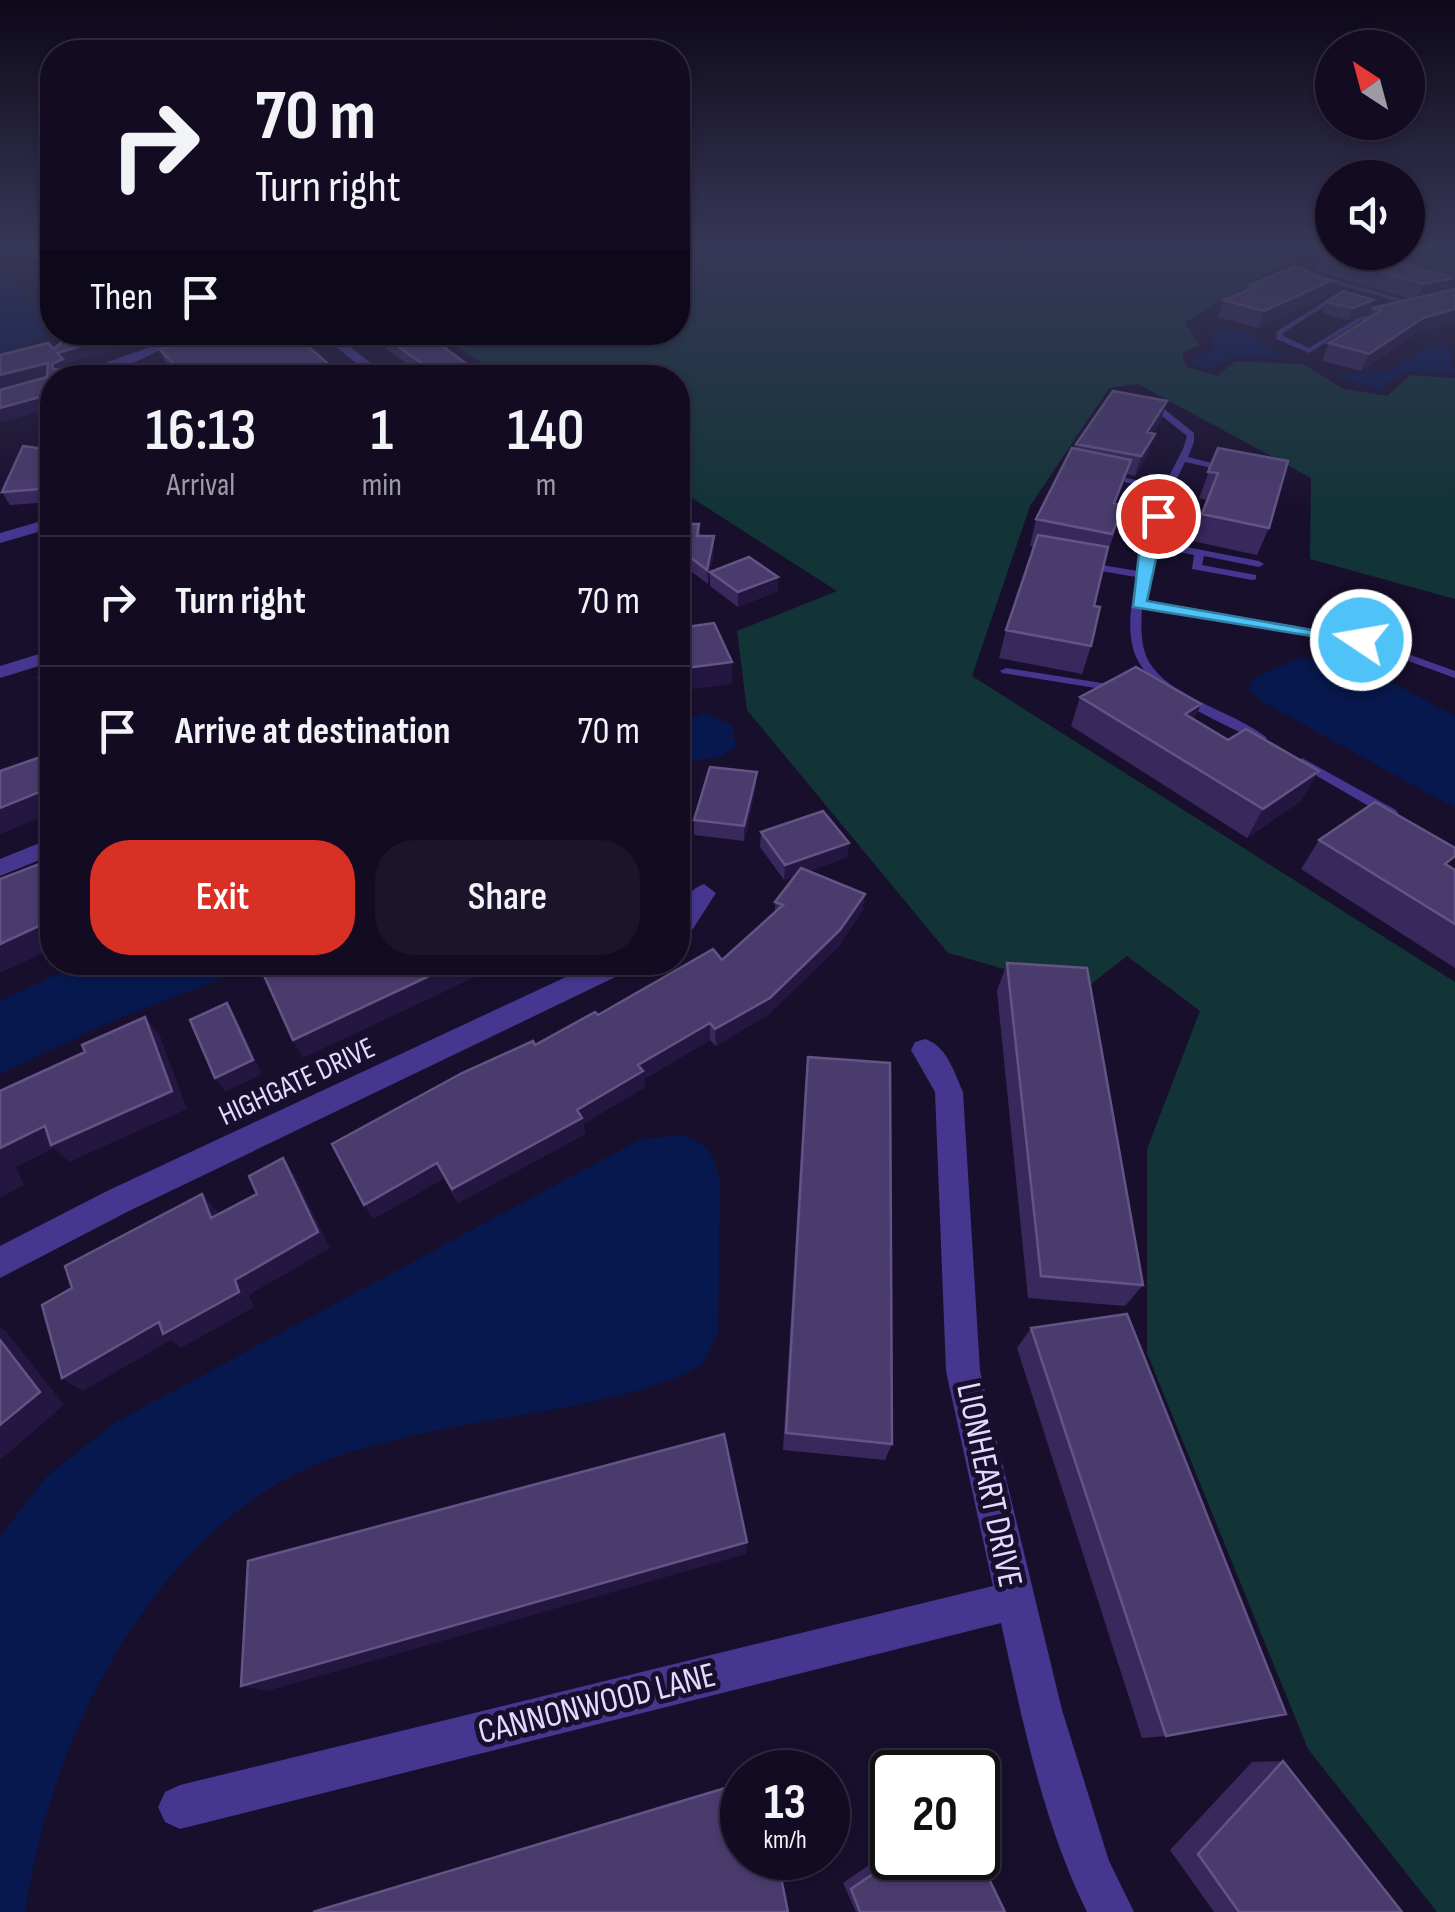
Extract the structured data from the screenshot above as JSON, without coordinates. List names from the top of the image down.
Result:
{
  "streets": {
    "street": ["HIGHGATE DRIVE", "LIONHEART DRIVE", "CANNONWOOD LANE"]
  },
  "crossings": [
    ["LIONHEART DRIVE", "CANNONWOOD LANE"]
  ],
  "north": "top left",
  "page": {
    "turn": ["70 m", "Turn right"],
    "then": "Then",
    "eta": [
      "16:13",
      "Arrival",
      "1",
      "min",
      "140",
      "m"
    ],
    "list": [
      {
        "name": "Turn right",
        "value": "70 m"
      },
      {
        "name": "Arrive at destination",
        "value": "70 m"
      }
    ],
    "buttons": ["Exit", "Share"],
    "speed": "13 km/h",
    "limit": "20"
  }
}
